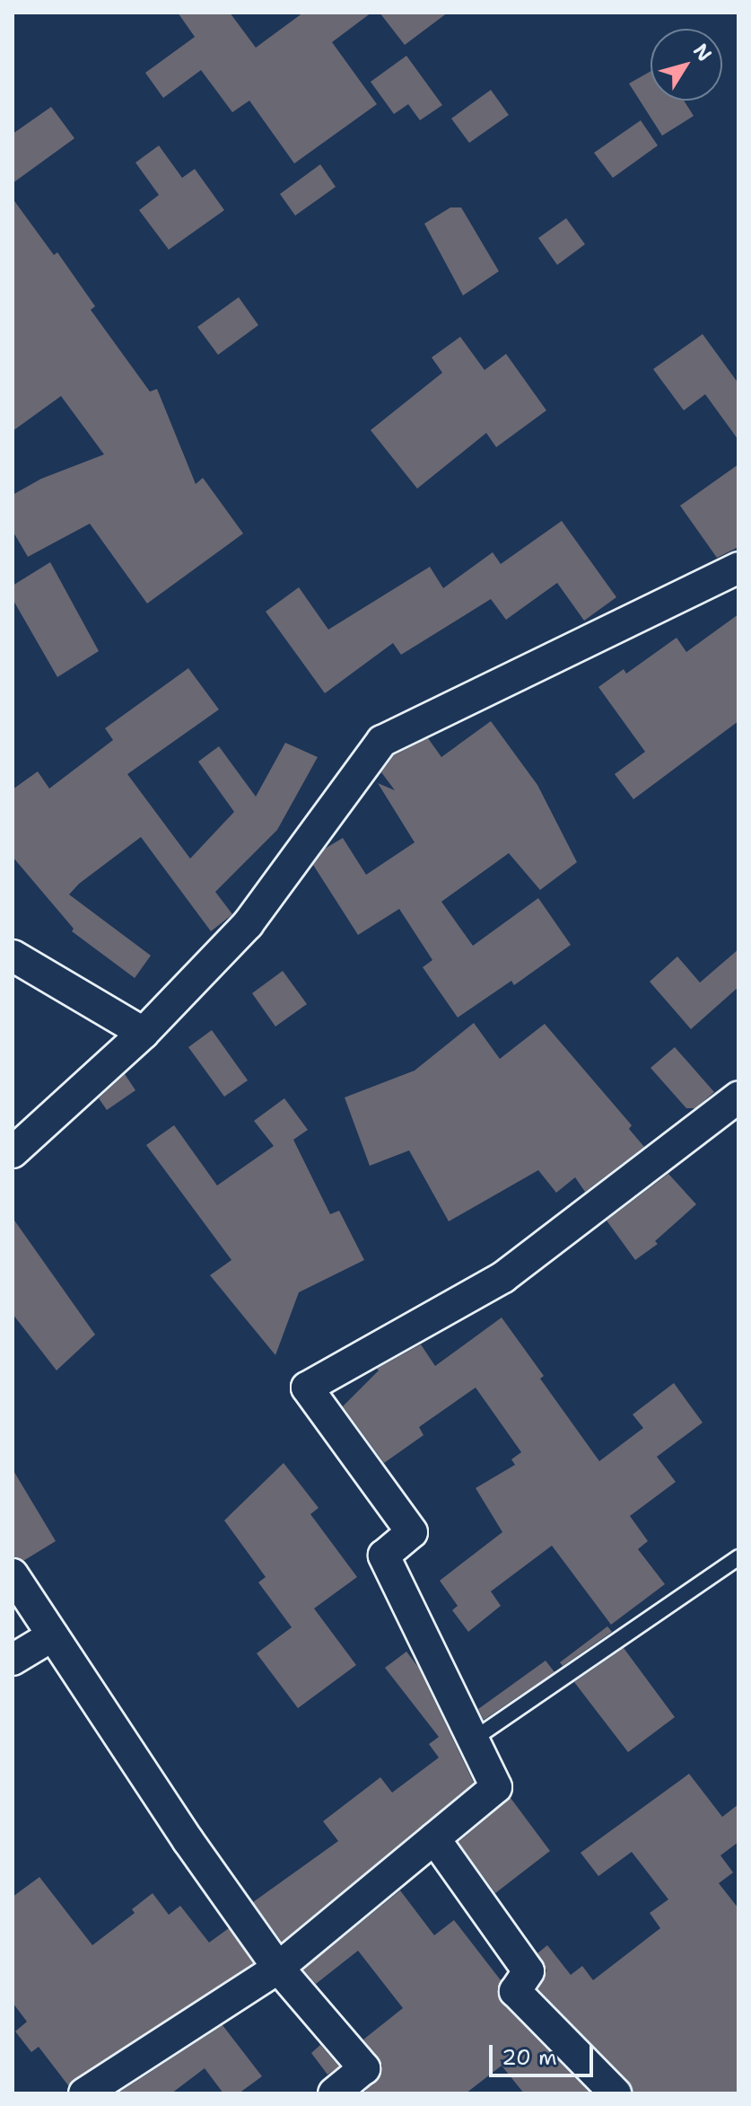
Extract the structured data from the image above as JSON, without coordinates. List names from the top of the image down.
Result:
{
  "scale_bar": "20 m",
  "north": "top right"
}
